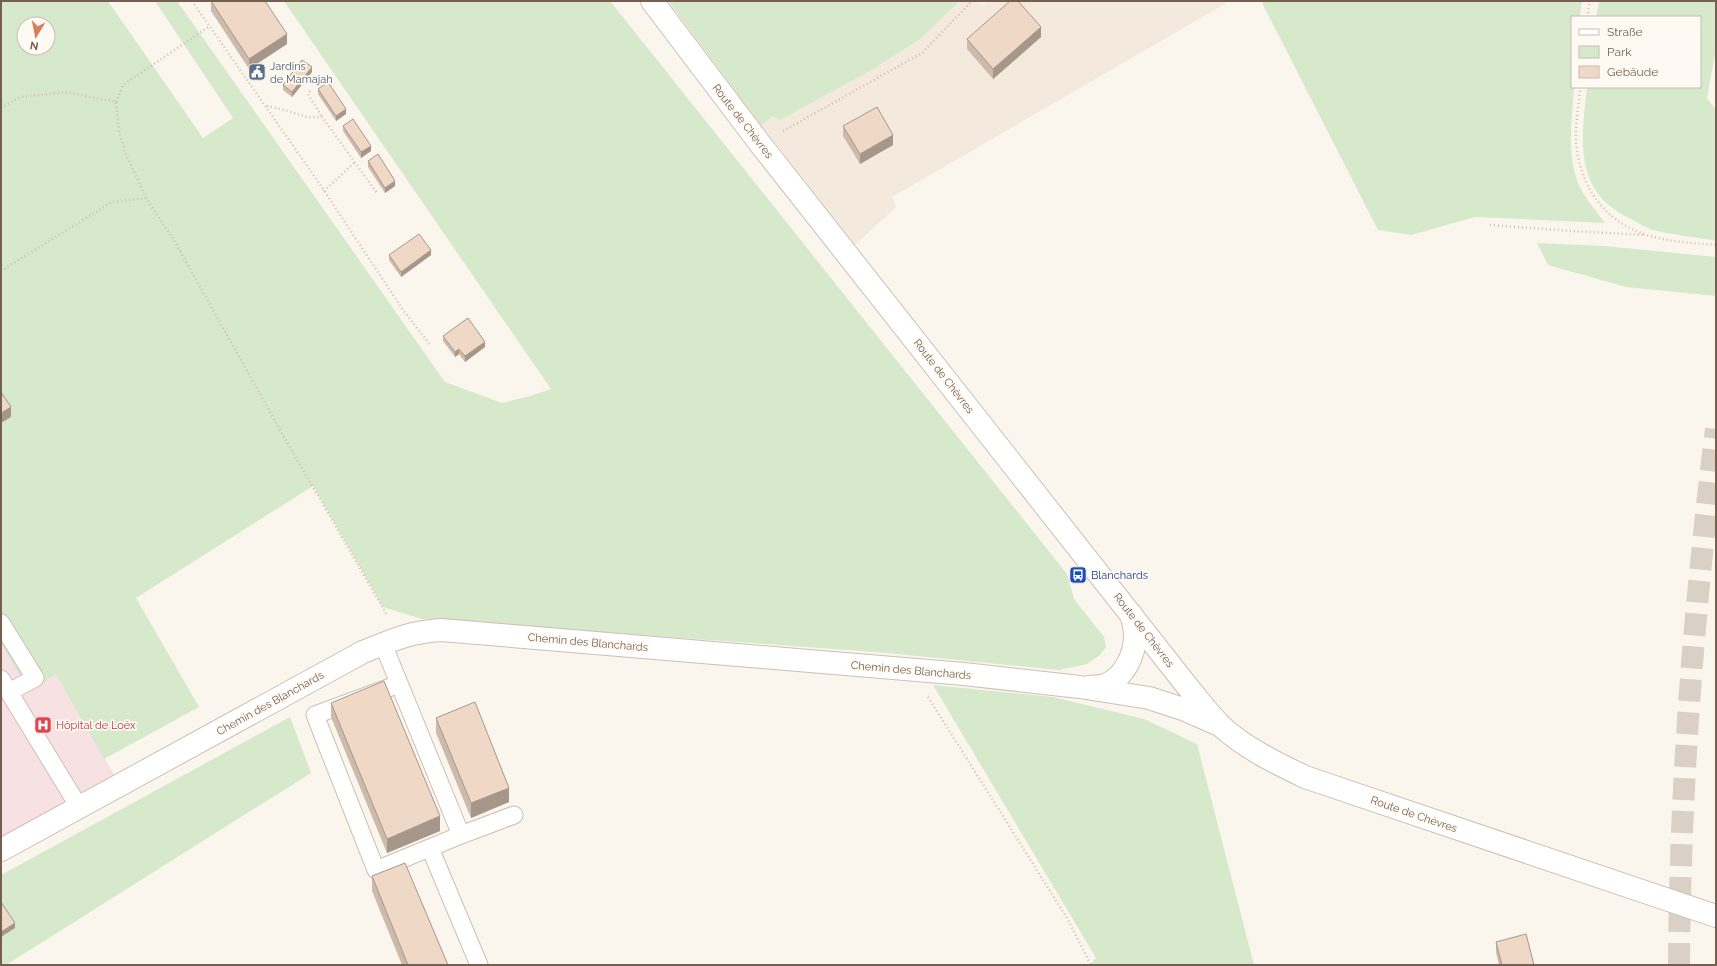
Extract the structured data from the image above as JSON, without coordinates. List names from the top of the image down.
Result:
{
  "streets": {
    "street": ["Route de Chèvres", "Chemin des Blanchards"]
  },
  "crossings": [
    ["Route de Chèvres", "Chemin des Blanchards"]
  ],
  "places": {
    "public building": ["Jardins de Mamajah"],
    "bus stop": ["Blanchards"],
    "hospital": ["Hôpital de Loëx"]
  },
  "legend": ["Straße", "Park", "Gebäude"],
  "north": "bottom"
}
